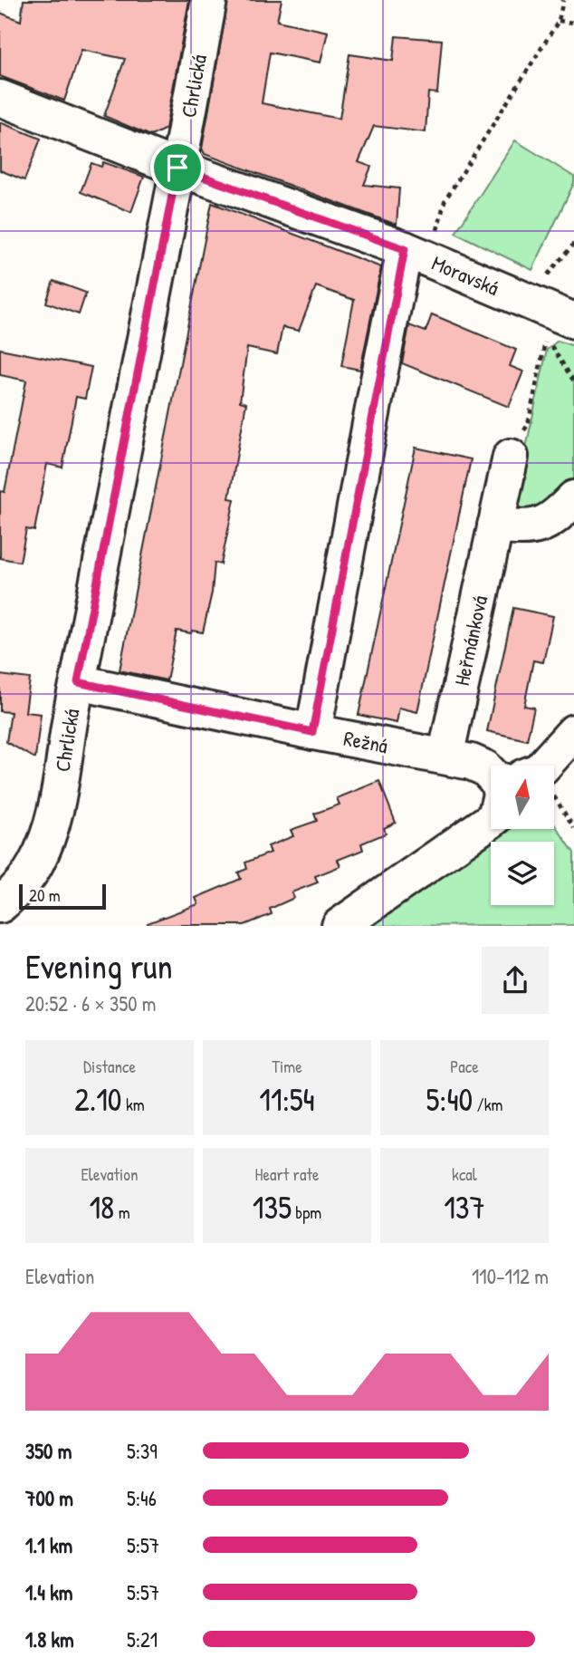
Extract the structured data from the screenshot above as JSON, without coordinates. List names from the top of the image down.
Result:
{
  "streets": {
    "street": [
      "Chrlická",
      "Moravská",
      "Heřmánková",
      "Režná"
    ]
  },
  "crossings": [
    ["Chrlická", "Moravská"],
    ["Chrlická", "Režná"],
    ["Heřmánková", "Režná"]
  ],
  "scale_bar": "20 m",
  "north": "top",
  "page": {
    "scale": "20 m",
    "heading": ["Evening run", "20:52 · 6 × 350 m"],
    "stats": [
      ["Distance", "2.10 km"],
      ["Time", "11:54"],
      ["Pace", "5:40 /km"],
      ["Elevation", "18 m"],
      ["Heart rate", "135 bpm"],
      ["kcal", "137"]
    ],
    "chart": ["Elevation", "110–112 m"],
    "list": [
      {
        "name": "350 m",
        "note": "5:39"
      },
      {
        "name": "700 m",
        "note": "5:46"
      },
      {
        "name": "1.1 km",
        "note": "5:57"
      },
      {
        "name": "1.4 km",
        "note": "5:57"
      },
      {
        "name": "1.8 km",
        "note": "5:21"
      }
    ]
  }
}
